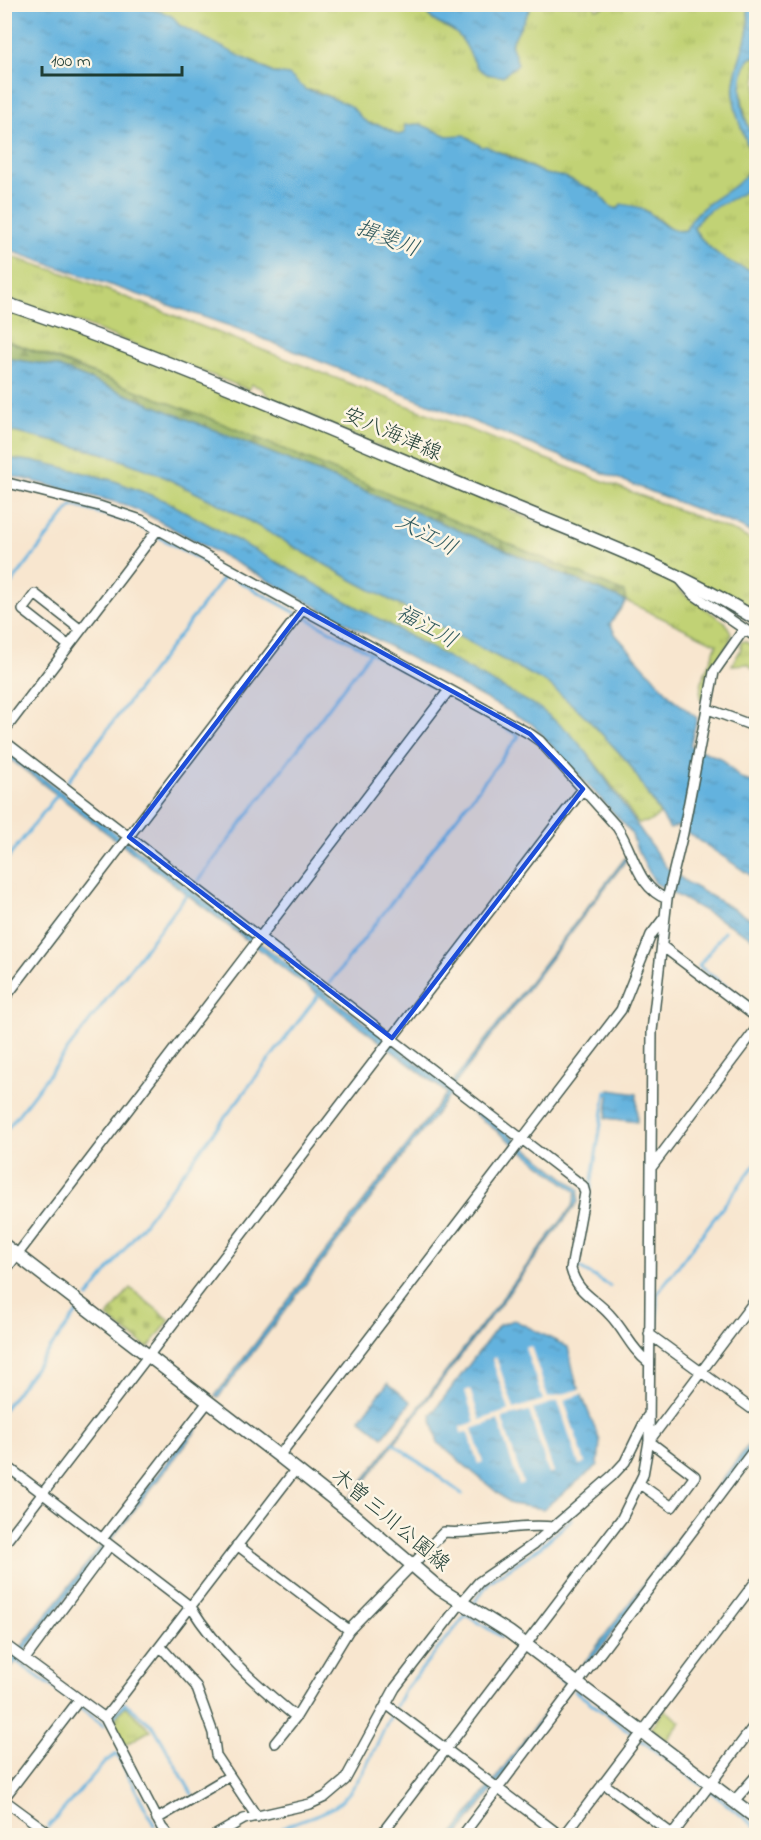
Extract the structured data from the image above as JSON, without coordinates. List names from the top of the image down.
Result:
{
  "streets": {
    "main road": ["安八海津線", "木曽三川公園線"]
  },
  "water": ["揖斐川", "大江川", "福江川"],
  "scale_bar": "100 m"
}
